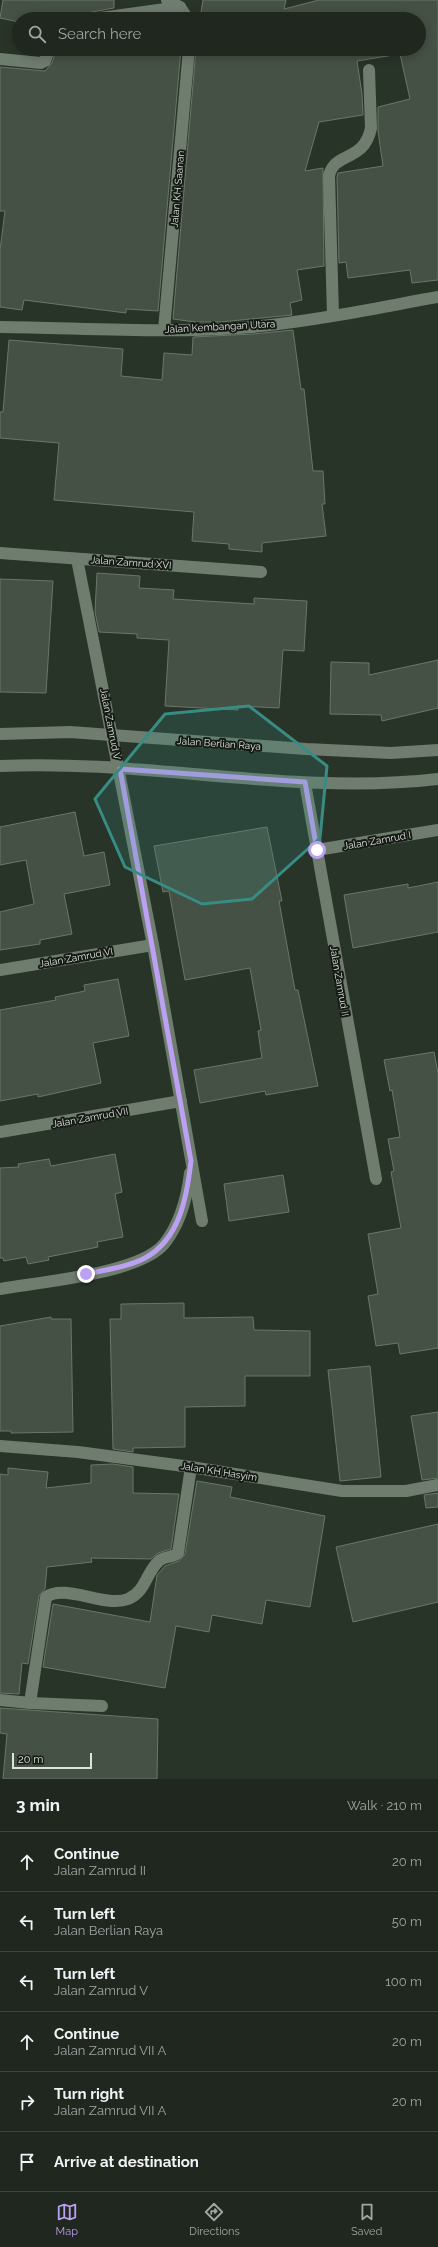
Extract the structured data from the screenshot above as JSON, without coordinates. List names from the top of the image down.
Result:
{
  "streets": {
    "street": [
      "Jalan KH Saanan",
      "Jalan Kembangan Utara",
      "Jalan Zamrud XVI",
      "Jalan Zamrud V",
      "Jalan Berlian Raya",
      "Jalan Zamrud I",
      "Jalan Zamrud VI",
      "Jalan Zamrud II",
      "Jalan Zamrud VII",
      "Jalan KH Hasyim"
    ]
  },
  "crossings": [
    ["Jalan KH Saanan", "Jalan Kembangan Utara"],
    ["Jalan Zamrud XVI", "Jalan Zamrud V"],
    ["Jalan Zamrud V", "Jalan Berlian Raya"],
    ["Jalan Zamrud V", "Jalan Zamrud VI"],
    ["Jalan Zamrud V", "Jalan Zamrud VII"],
    ["Jalan Zamrud I", "Jalan Zamrud II"]
  ],
  "scale_bar": "20 m",
  "page": {
    "search": "Search here",
    "scale": "20 m",
    "heading": ["3 min", "Walk · 210 m"],
    "list": [
      ["Continue", "Jalan Zamrud II", "20 m"],
      ["Turn left", "Jalan Berlian Raya", "50 m"],
      ["Turn left", "Jalan Zamrud V", "100 m"],
      ["Continue", "Jalan Zamrud VII A", "20 m"],
      ["Turn right", "Jalan Zamrud VII A", "20 m"],
      "Arrive at destination"
    ],
    "nav": ["Map", "Directions", "Saved"]
  }
}
